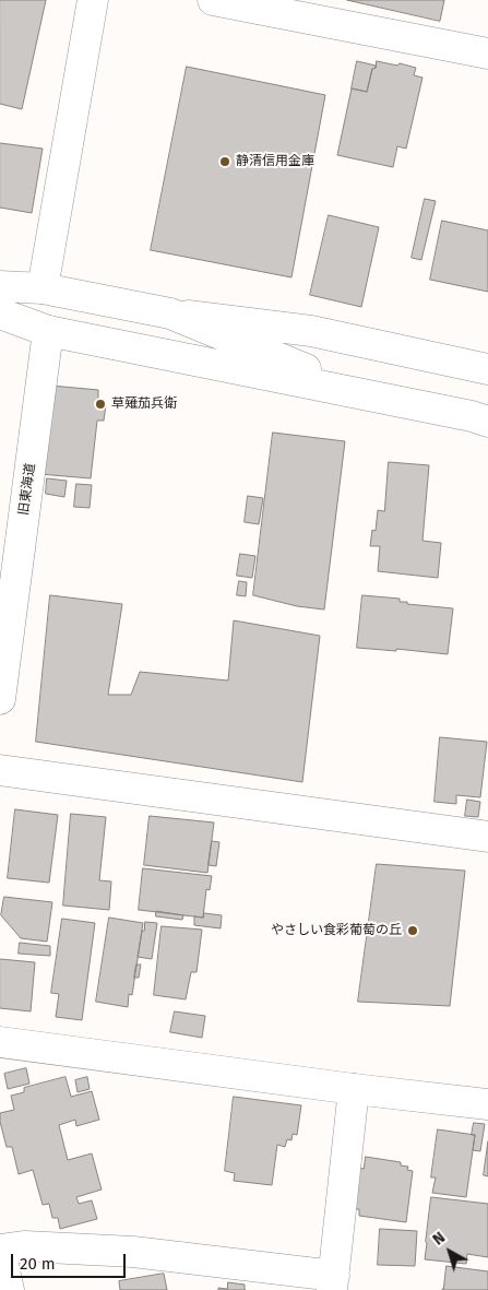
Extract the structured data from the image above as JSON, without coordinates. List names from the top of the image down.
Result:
{
  "streets": {
    "street": ["旧東海道"]
  },
  "places": ["静清信用金庫", "草薙茄兵衛", "やさしい食彩葡萄の丘"],
  "scale_bar": "20 m",
  "north": "top left"
}
